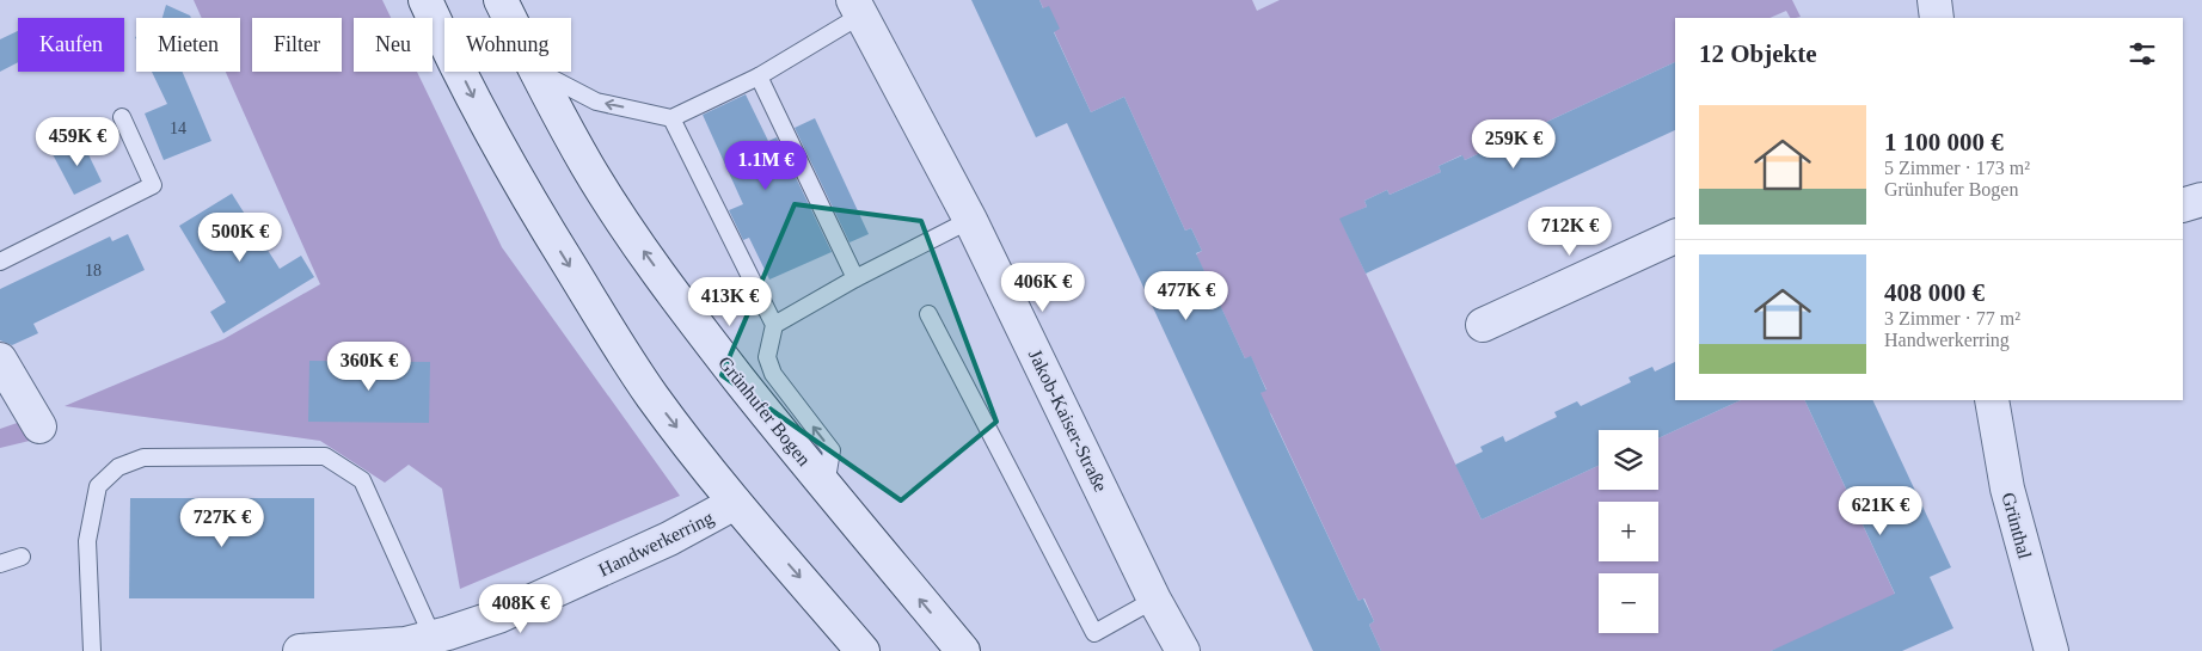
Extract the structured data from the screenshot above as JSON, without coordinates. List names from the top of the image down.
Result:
{
  "streets": {
    "street": [
      "Grünhufer Bogen",
      "Jakob-Kaiser-Straße",
      "Grünthal",
      "Handwerkerring"
    ]
  },
  "house_numbers": ["14", "18"],
  "page": {
    "chip": [
      "Kaufen",
      "Mieten",
      "Filter",
      "Neu",
      "Wohnung"
    ],
    "heading": "12 Objekte",
    "list": [
      {
        "name": "1 100 000 €",
        "note": "5 Zimmer · 173 m² · Grünhufer Bogen"
      },
      {
        "name": "408 000 €",
        "note": "3 Zimmer · 77 m² · Handwerkerring"
      }
    ],
    "price": [
      "459K €",
      "259K €",
      "1.1M €",
      "712K €",
      "500K €",
      "406K €",
      "477K €",
      "413K €",
      "360K €",
      "621K €",
      "727K €",
      "408K €"
    ],
    "map_buttons": ["+", "−"]
  }
}
